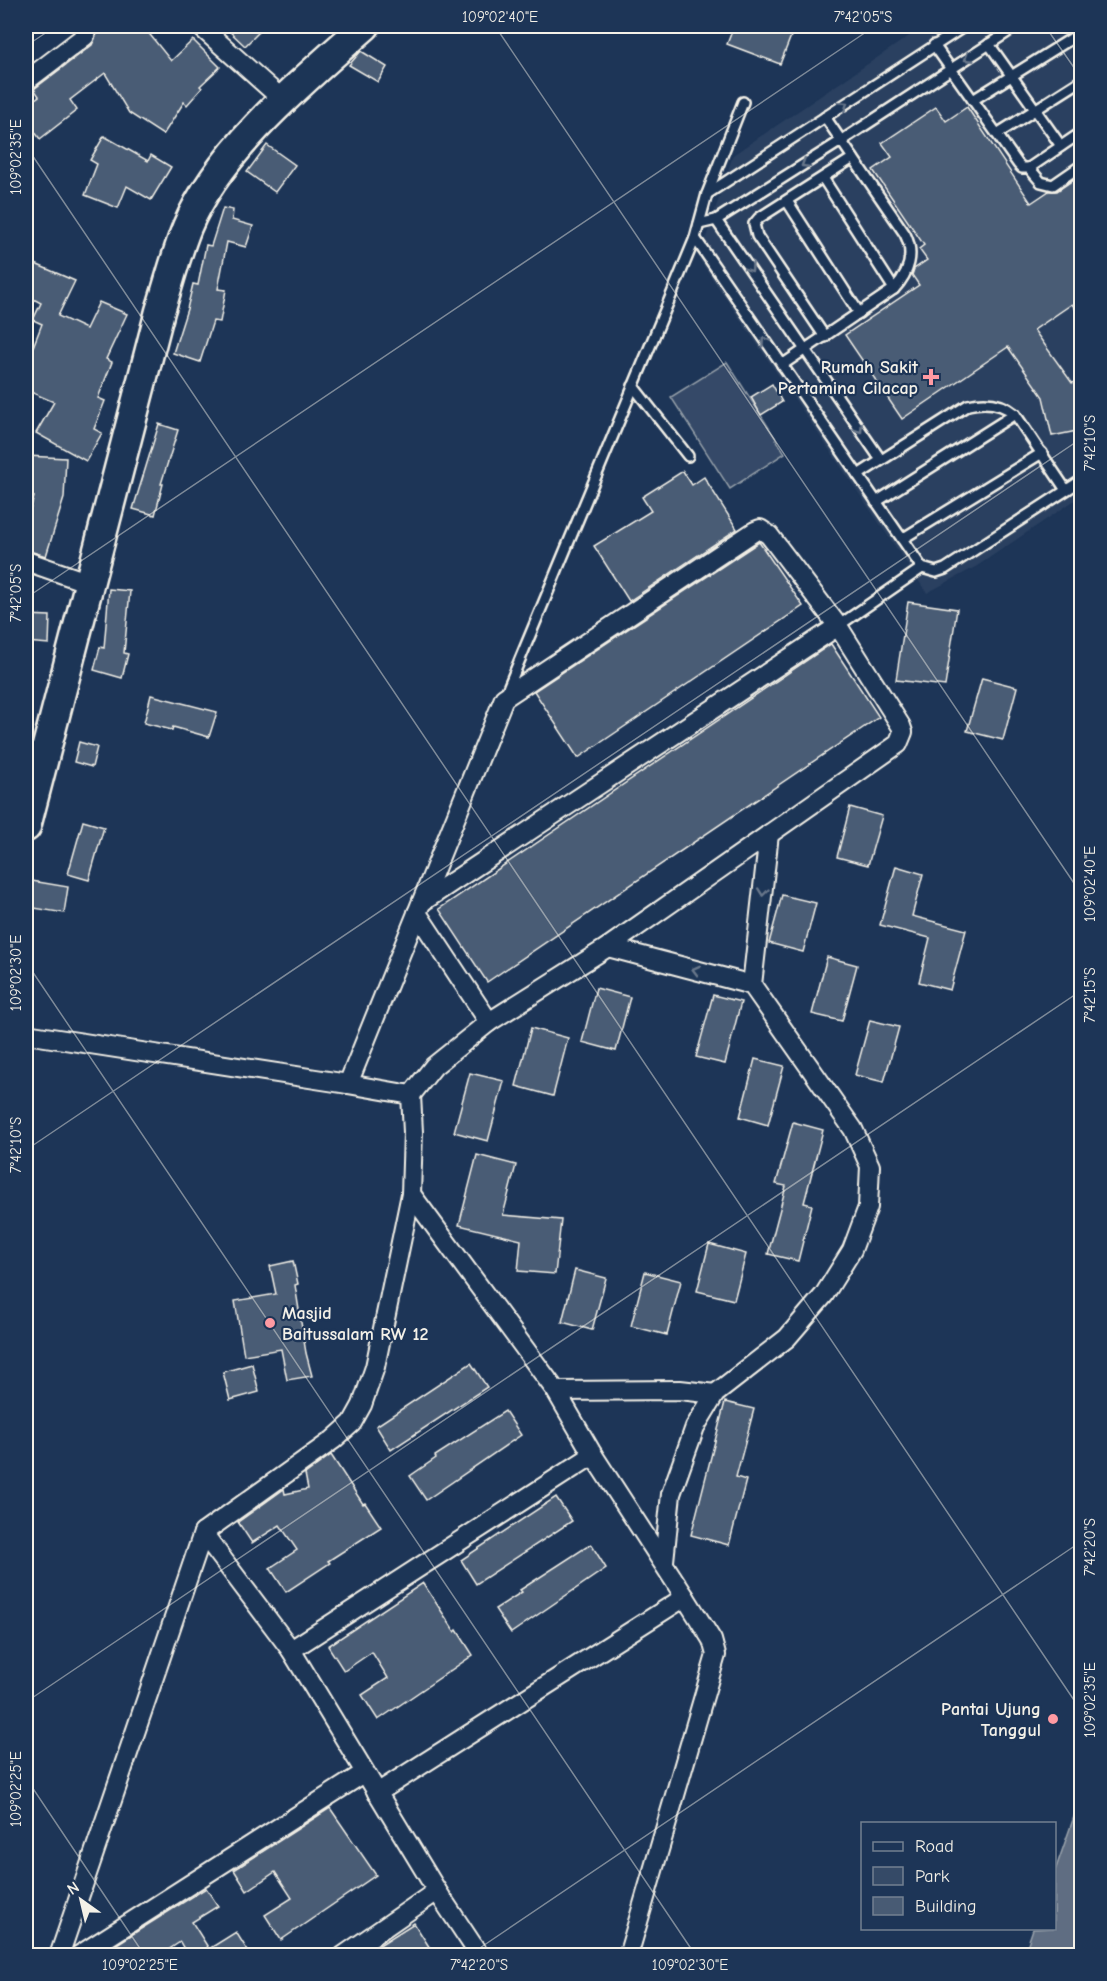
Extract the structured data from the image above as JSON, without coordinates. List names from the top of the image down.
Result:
{
  "places": {
    "health": ["Rumah Sakit Pertamina Cilacap"],
    "other": ["Masjid Baitussalam RW 12", "Pantai Ujung Tanggul"]
  },
  "legend": ["Road", "Park", "Building"],
  "north": "top left",
  "coordinates": [
    "109°02'40\"E",
    "7°42'05\"S",
    "109°02'35\"E",
    "7°42'10\"S",
    "109°02'30\"E",
    "7°42'15\"S",
    "7°42'20\"S",
    "109°02'25\"E"
  ]
}
